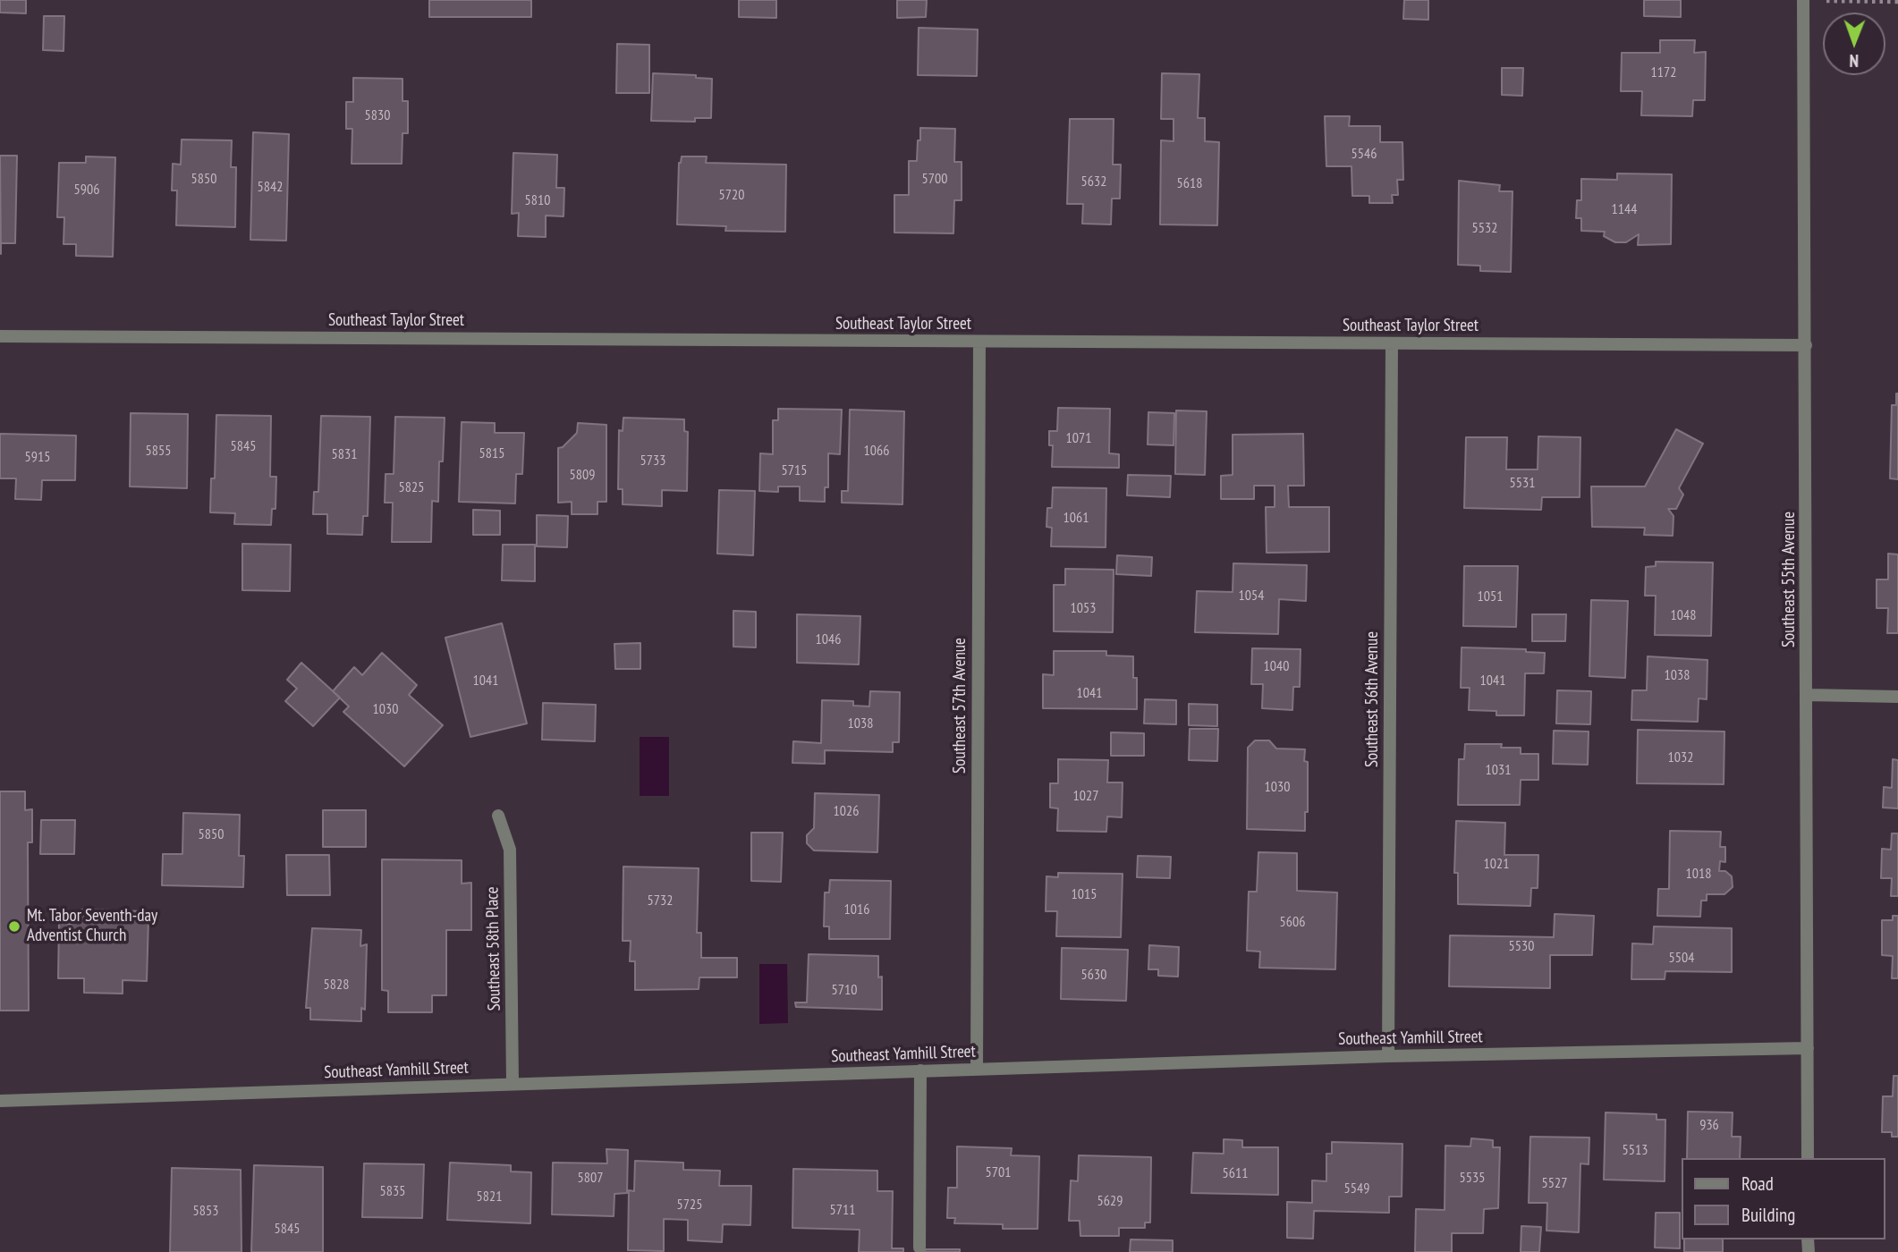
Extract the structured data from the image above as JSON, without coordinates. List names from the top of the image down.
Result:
{
  "streets": {
    "street": [
      "Southeast Taylor Street",
      "Southeast 55th Avenue",
      "Southeast 56th Avenue",
      "Southeast 57th Avenue",
      "Southeast 58th Place",
      "Southeast Yamhill Street"
    ]
  },
  "crossings": [
    ["Southeast Taylor Street", "Southeast 55th Avenue"],
    ["Southeast Taylor Street", "Southeast 56th Avenue"],
    ["Southeast Taylor Street", "Southeast 57th Avenue"],
    ["Southeast 55th Avenue", "Southeast Yamhill Street"],
    ["Southeast 56th Avenue", "Southeast Yamhill Street"],
    ["Southeast 57th Avenue", "Southeast Yamhill Street"],
    ["Southeast 58th Place", "Southeast Yamhill Street"]
  ],
  "places": ["Mt. Tabor Seventh-day Adventist Church"],
  "house_numbers": [
    "1172",
    "5830",
    "5546",
    "5850",
    "5700",
    "5632",
    "5618",
    "5842",
    "5906",
    "5720",
    "5810",
    "1144",
    "5532",
    "1071",
    "5845",
    "5855",
    "1066",
    "5815",
    "5831",
    "5915",
    "5733",
    "5715",
    "5809",
    "5531",
    "5825",
    "1061",
    "1054",
    "1051",
    "1053",
    "1048",
    "1046",
    "1040",
    "1038",
    "1041",
    "1041",
    "1041",
    "1030",
    "1038",
    "1032",
    "1031",
    "1030",
    "1027",
    "1026",
    "5850",
    "1021",
    "1018",
    "1015",
    "5732",
    "1016",
    "5606",
    "5530",
    "5504",
    "5630",
    "5828",
    "5710",
    "936",
    "5513",
    "5701",
    "5611",
    "5807",
    "5535",
    "5527",
    "5549",
    "5835",
    "5821",
    "5629",
    "5725",
    "5711",
    "5853",
    "5845"
  ],
  "legend": ["Road", "Building"],
  "north": "bottom"
}
